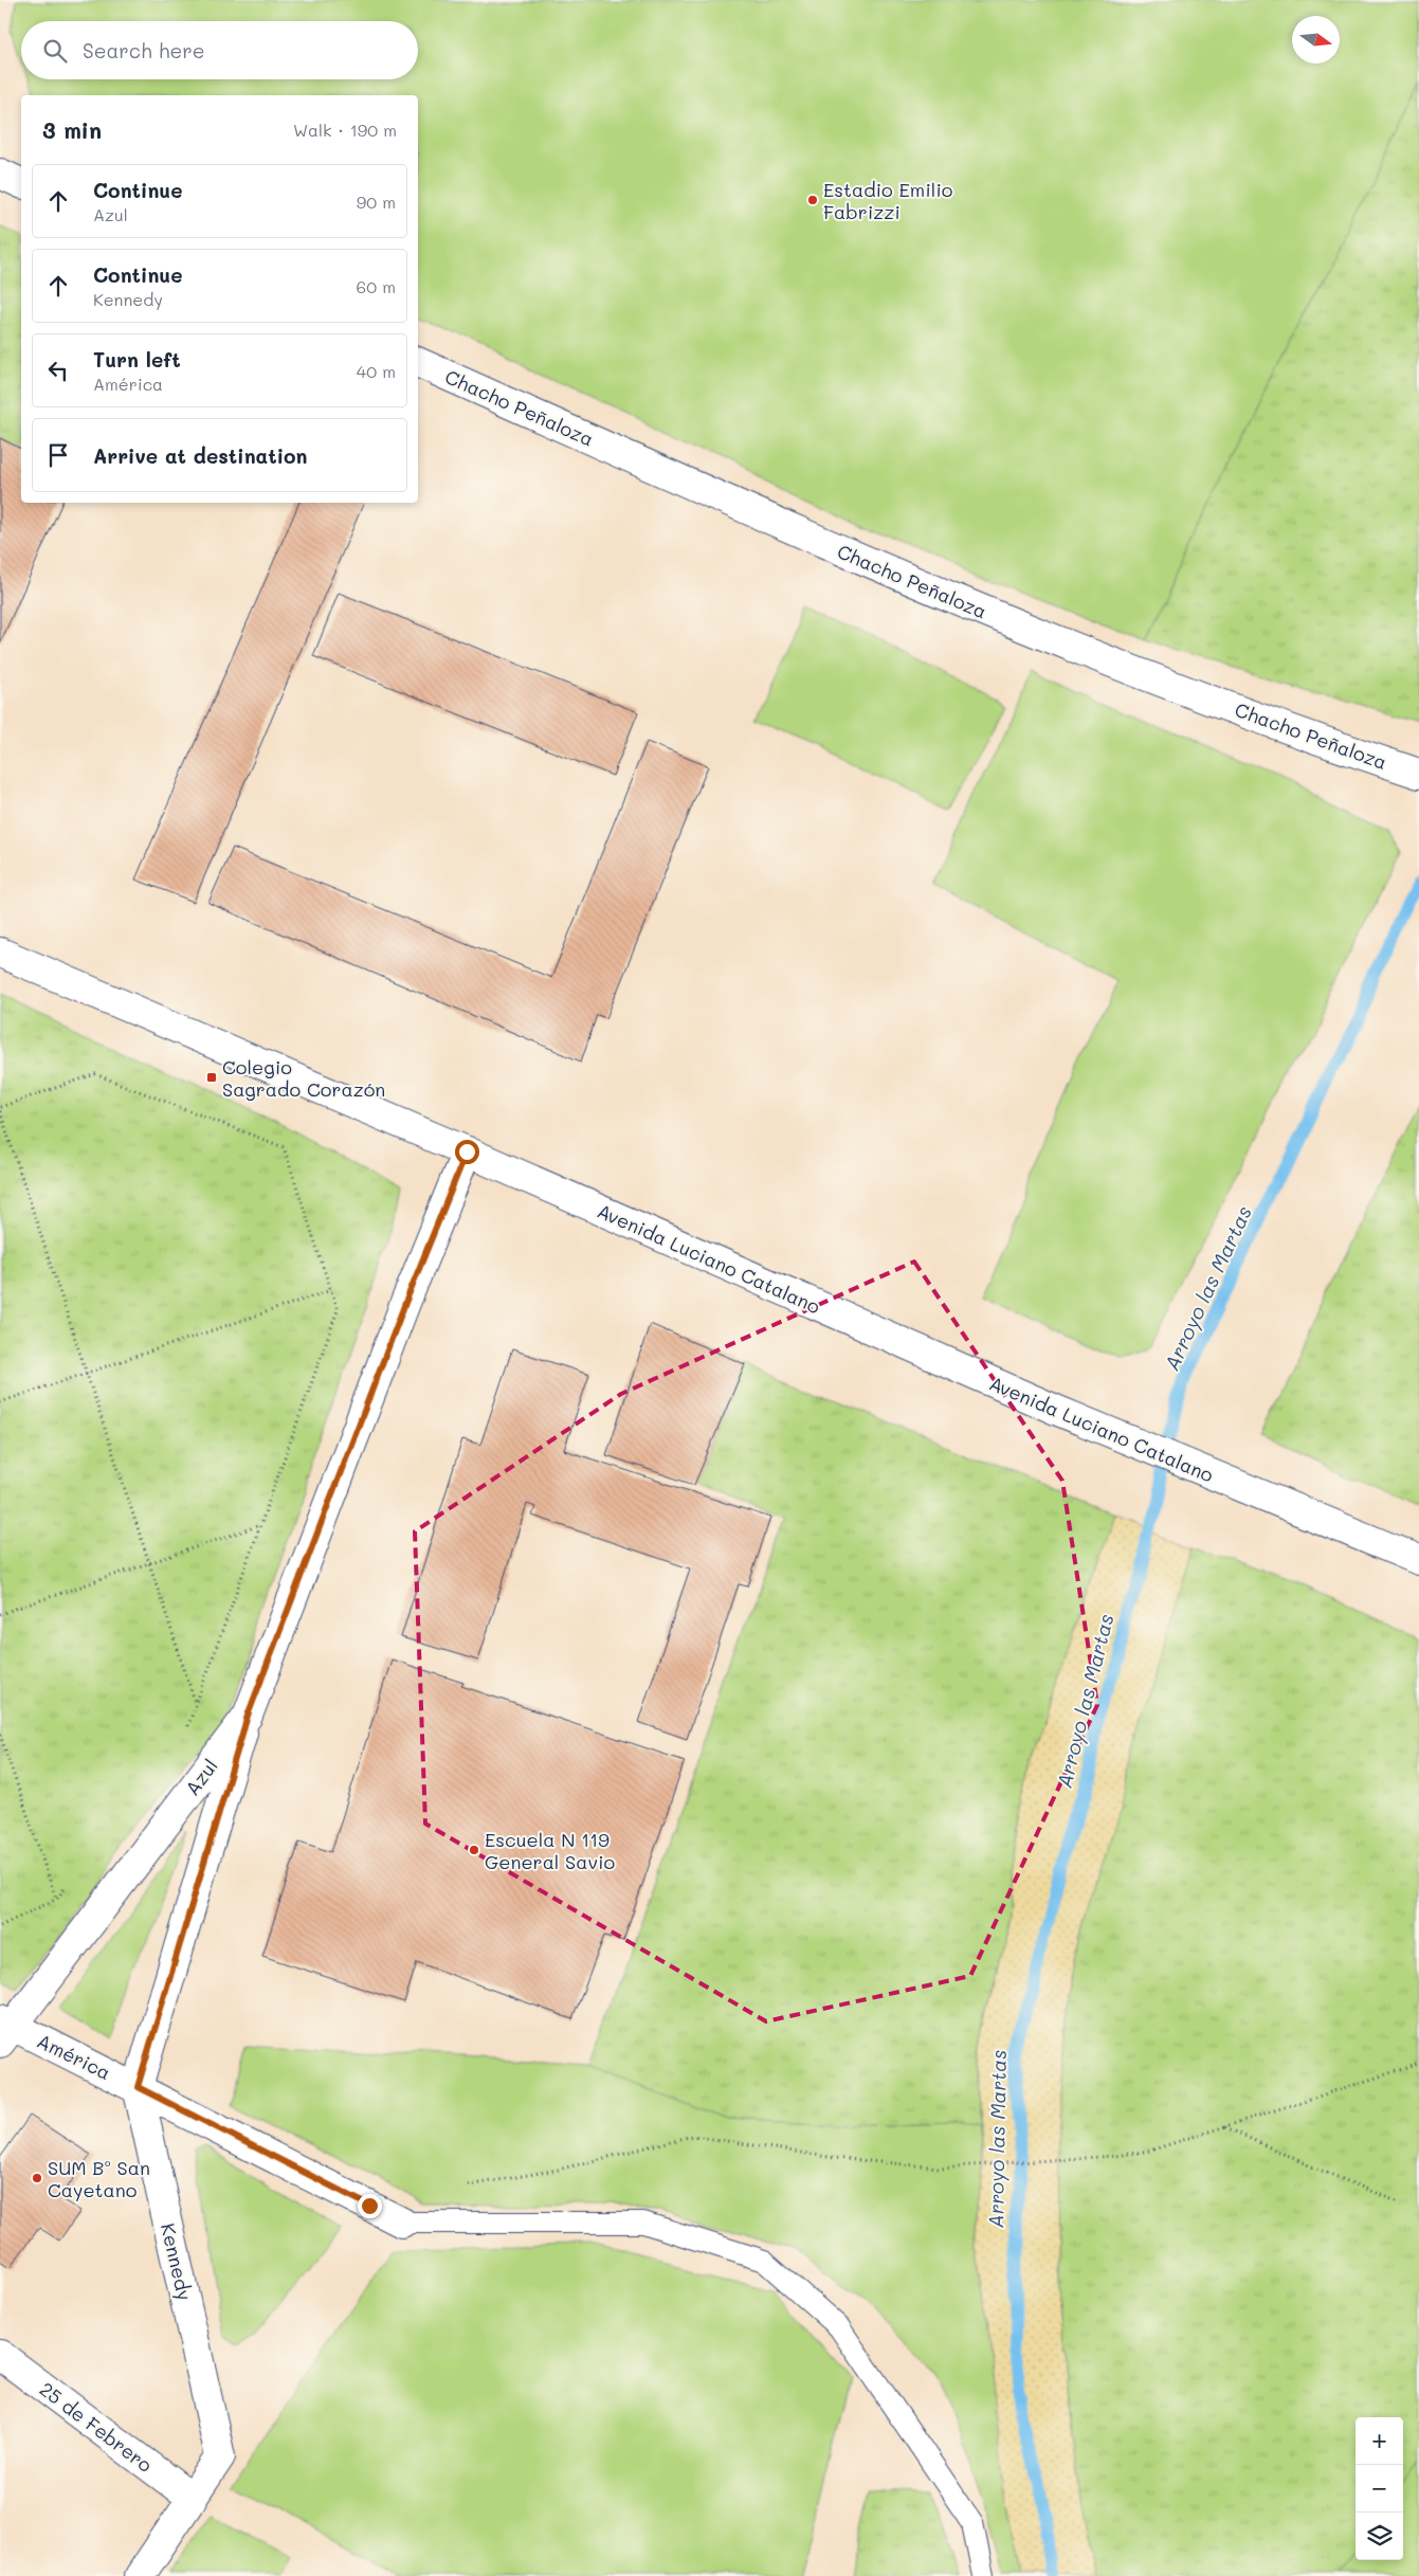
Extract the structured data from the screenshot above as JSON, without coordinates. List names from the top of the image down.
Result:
{
  "streets": {
    "street": [
      "Chacho Peñaloza",
      "Avenida Luciano Catalano",
      "Azul",
      "América",
      "Kennedy",
      "25 de Febrero"
    ]
  },
  "crossings": [
    ["Avenida Luciano Catalano", "Azul"],
    ["Azul", "América"],
    ["Azul", "Kennedy"],
    ["América", "Kennedy"],
    ["Kennedy", "25 de Febrero"]
  ],
  "water": ["Arroyo las Martas"],
  "places": {
    "other": ["Estadio Emilio Fabrizzi", "Escuela N 119 General Savio", "SUM Bº San Cayetano"],
    "transit": ["Colegio Sagrado Corazón"]
  },
  "north": "right",
  "page": {
    "search": "Search here",
    "heading": ["3 min", "Walk · 190 m"],
    "list": [
      ["Continue", "Azul", "90 m"],
      ["Continue", "Kennedy", "60 m"],
      ["Turn left", "América", "40 m"],
      "Arrive at destination"
    ],
    "map_buttons": ["+", "−"]
  }
}
